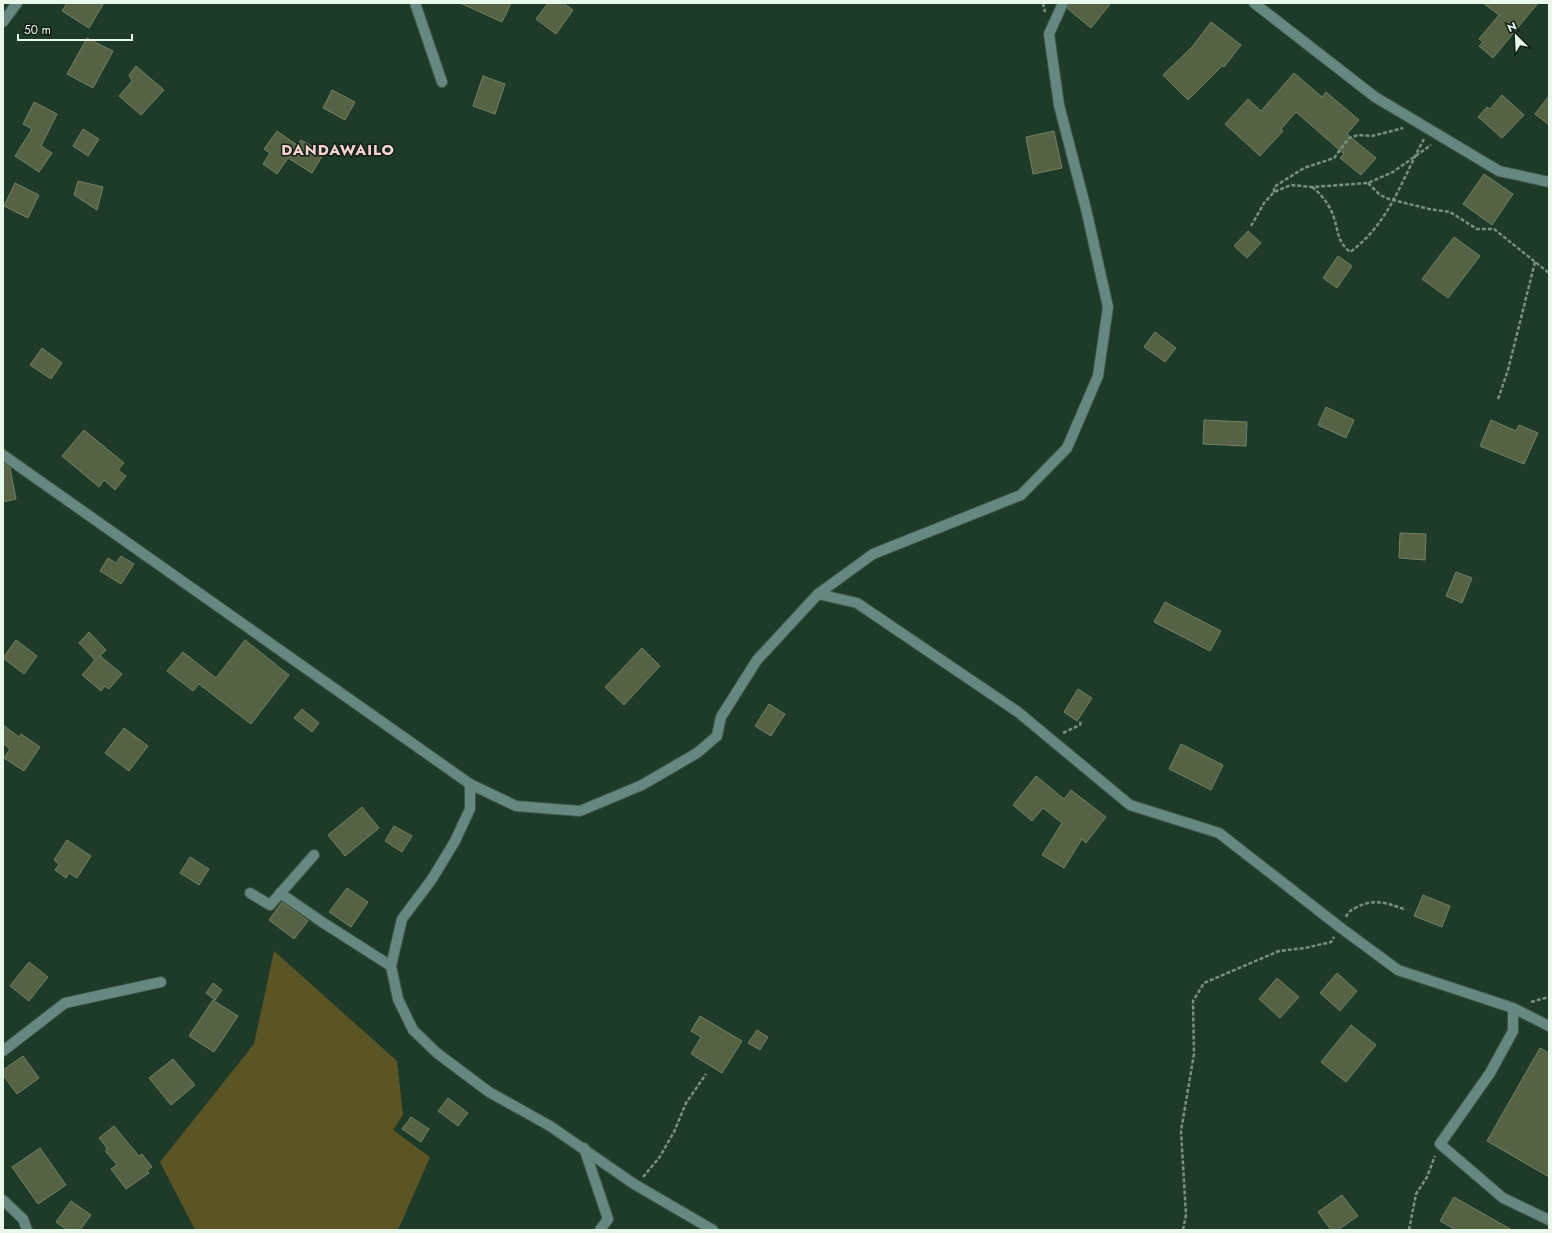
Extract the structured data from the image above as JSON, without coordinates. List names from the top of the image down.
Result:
{
  "districts": ["DANDAWAILO"],
  "scale_bar": "50 m",
  "north": "top left"
}
